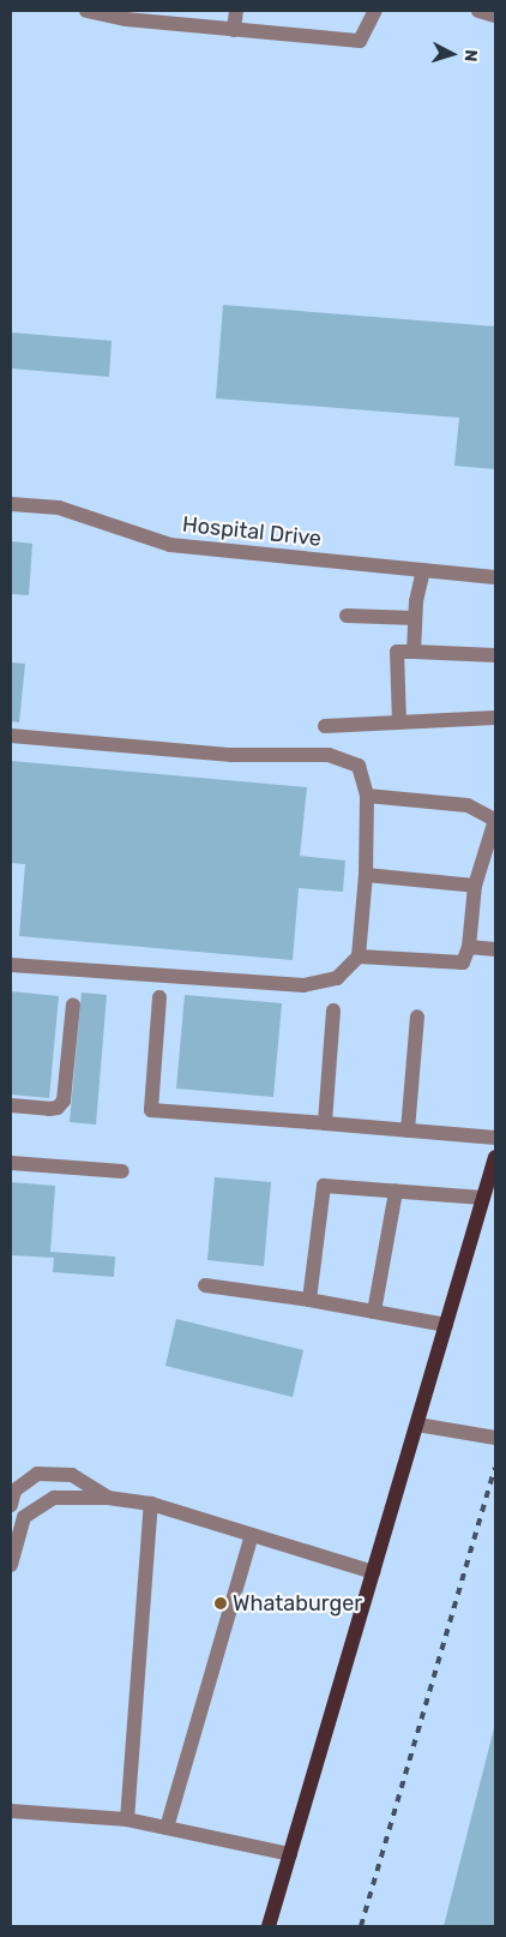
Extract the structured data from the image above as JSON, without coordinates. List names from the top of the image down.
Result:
{
  "streets": {
    "street": ["Hospital Drive"]
  },
  "places": ["Whataburger"],
  "north": "right"
}
